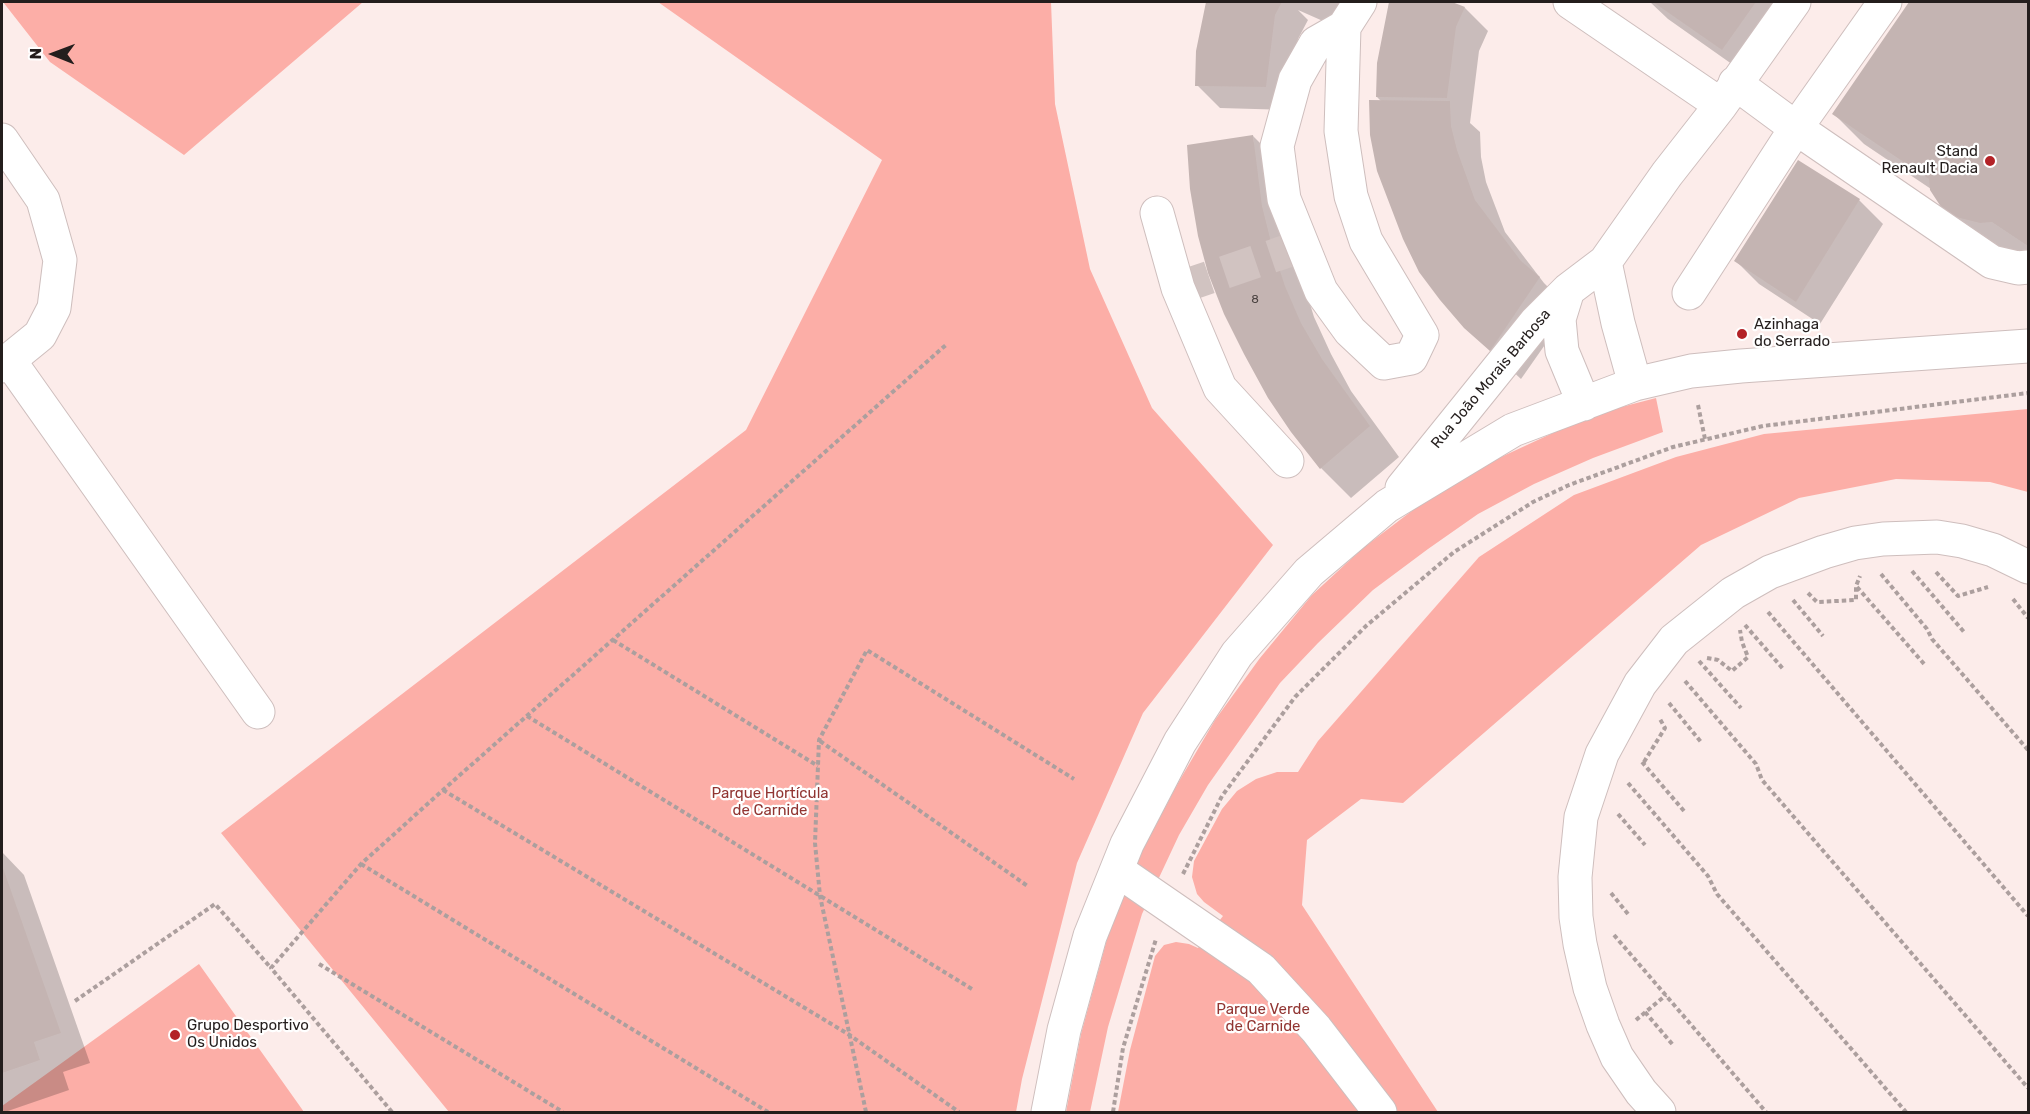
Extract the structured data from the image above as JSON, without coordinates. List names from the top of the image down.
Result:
{
  "streets": {
    "street": ["Rua João Morais Barbosa"]
  },
  "parks": ["Parque Hortícula de Carnide", "Parque Verde de Carnide"],
  "places": ["Stand Renault Dacia", "Azinhaga do Serrado", "Grupo Desportivo Os Unidos"],
  "house_numbers": ["8"],
  "north": "left"
}
